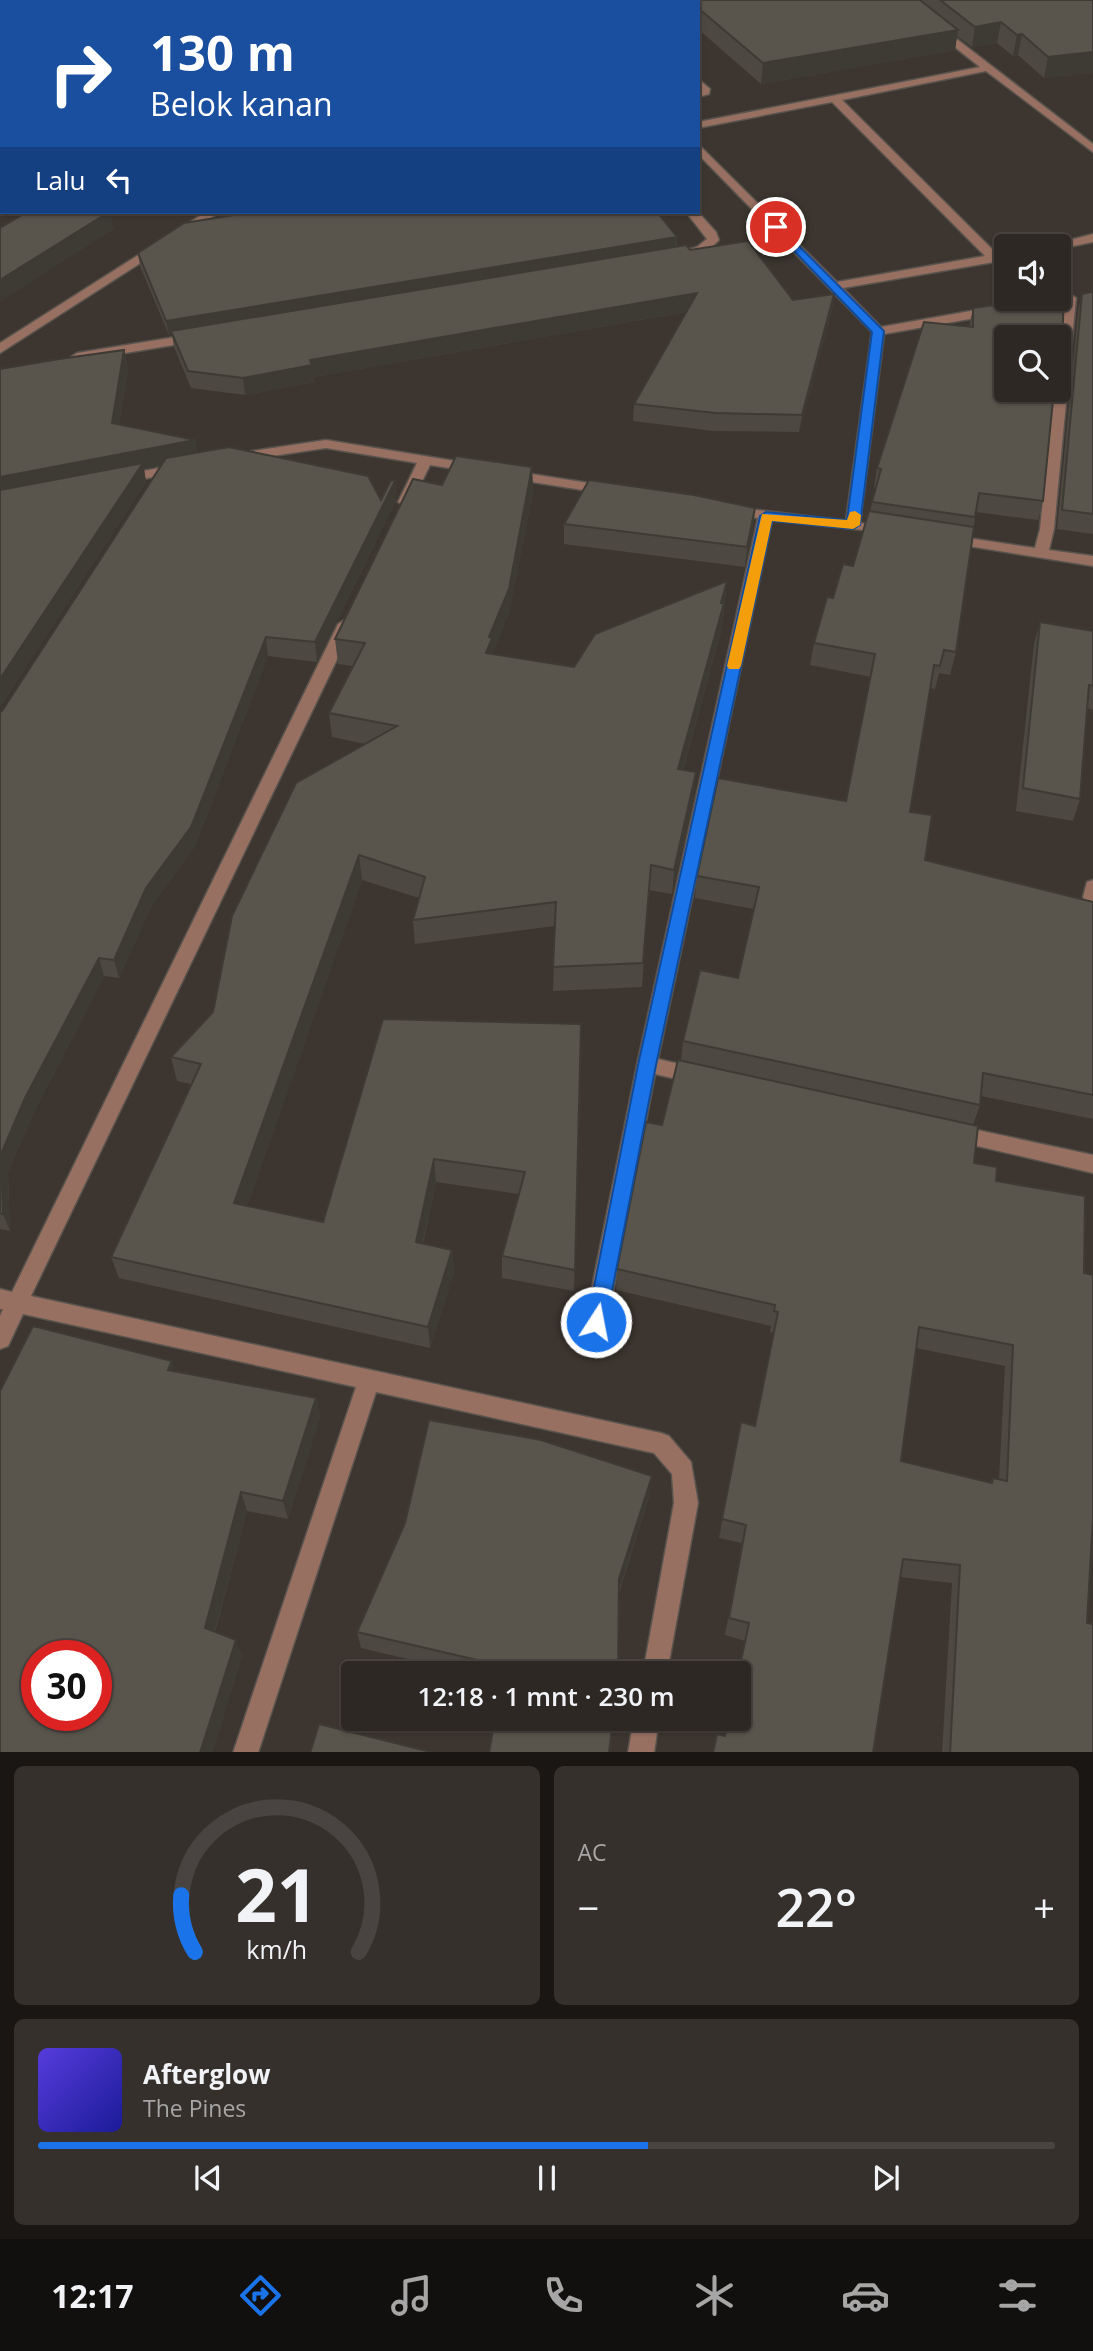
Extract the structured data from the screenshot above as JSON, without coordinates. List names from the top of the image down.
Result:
{
  "page": {
    "turn": ["130 m", "Belok kanan"],
    "then": "Lalu",
    "limit": "30",
    "trip": "12:18 · 1 mnt · 230 m",
    "tile": "AC",
    "heat": ["−", "22°", "+"],
    "song": ["Afterglow", "The Pines"],
    "tabs": "12:17",
    "gauge": ["21", "km/h"]
  }
}
